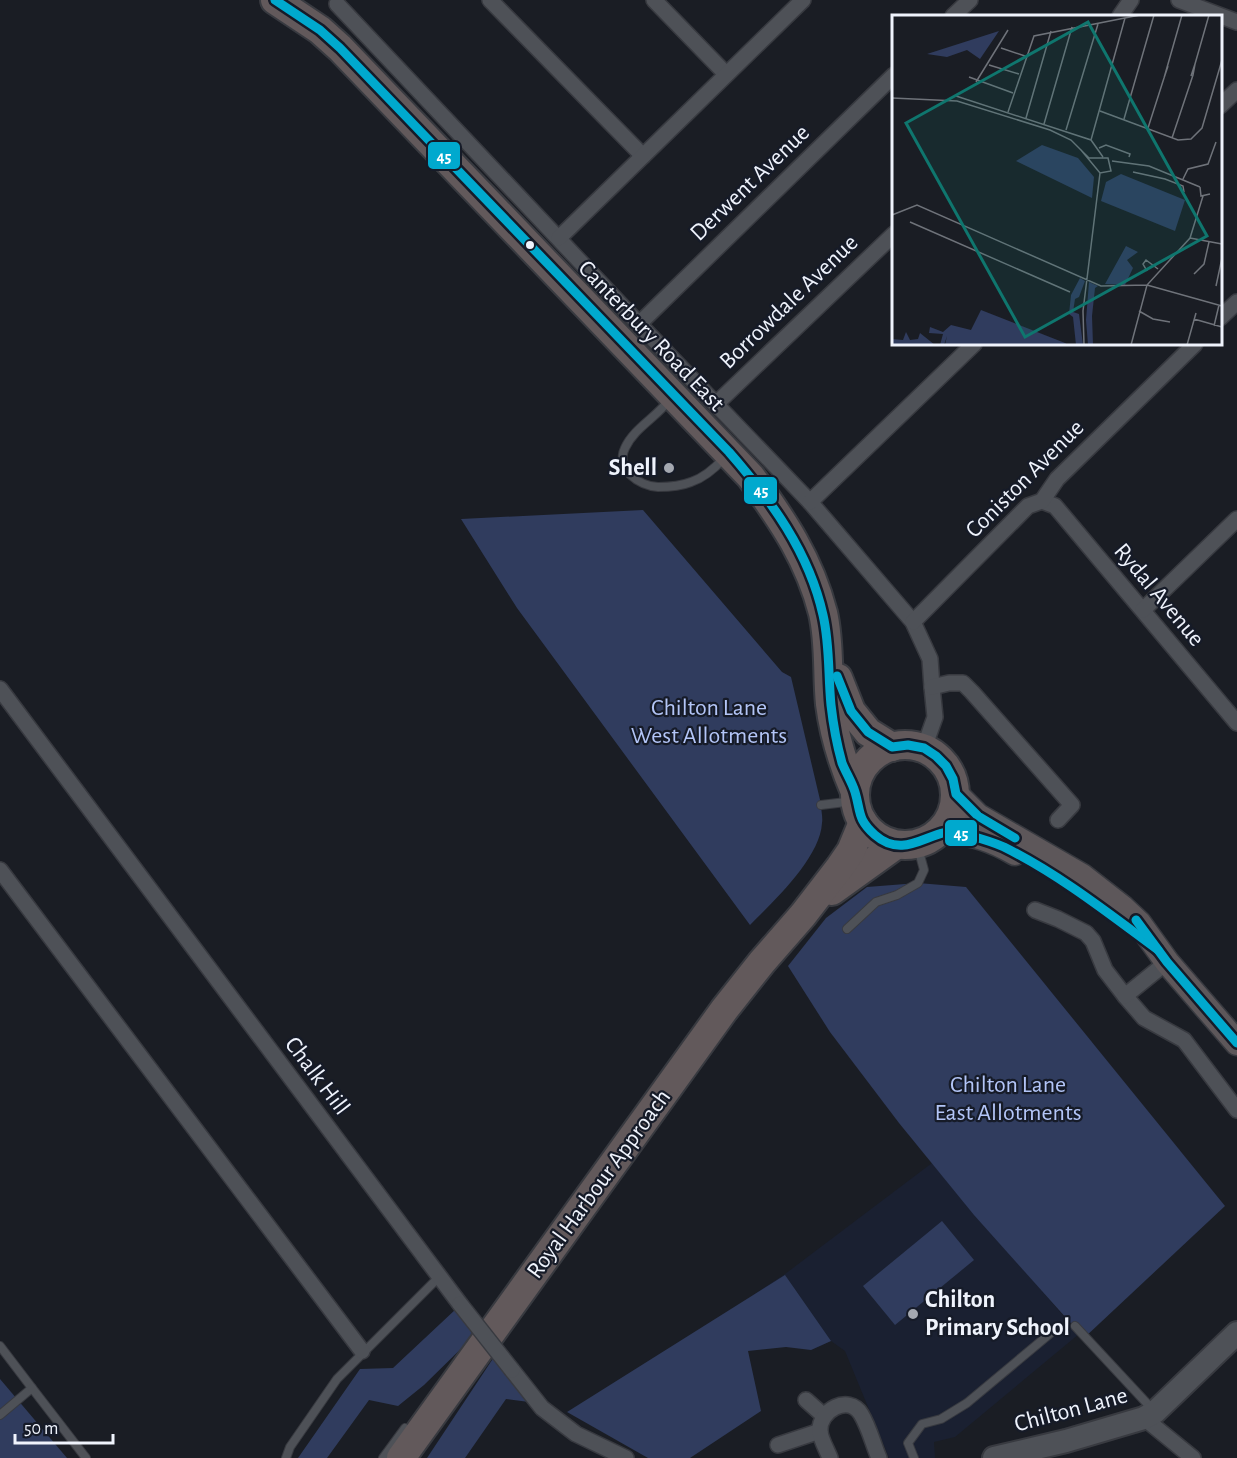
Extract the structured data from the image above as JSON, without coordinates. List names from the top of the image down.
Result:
{
  "streets": {
    "highway": ["Canterbury Road East", "Royal Harbour Approach"],
    "street": [
      "Derwent Avenue",
      "Borrowdale Avenue",
      "Coniston Avenue",
      "Rydal Avenue",
      "Chalk Hill",
      "Chilton Lane"
    ]
  },
  "crossings": [
    ["Derwent Avenue", "Canterbury Road East"],
    ["Borrowdale Avenue", "Canterbury Road East"],
    ["Canterbury Road East", "Coniston Avenue"],
    ["Canterbury Road East", "Royal Harbour Approach"],
    ["Coniston Avenue", "Rydal Avenue"]
  ],
  "parks": ["Chilton Lane West Allotments", "Chilton Lane East Allotments"],
  "places": ["Shell", "Chilton Primary School"],
  "lines": ["transit line 45"],
  "scale_bar": "50 m"
}
